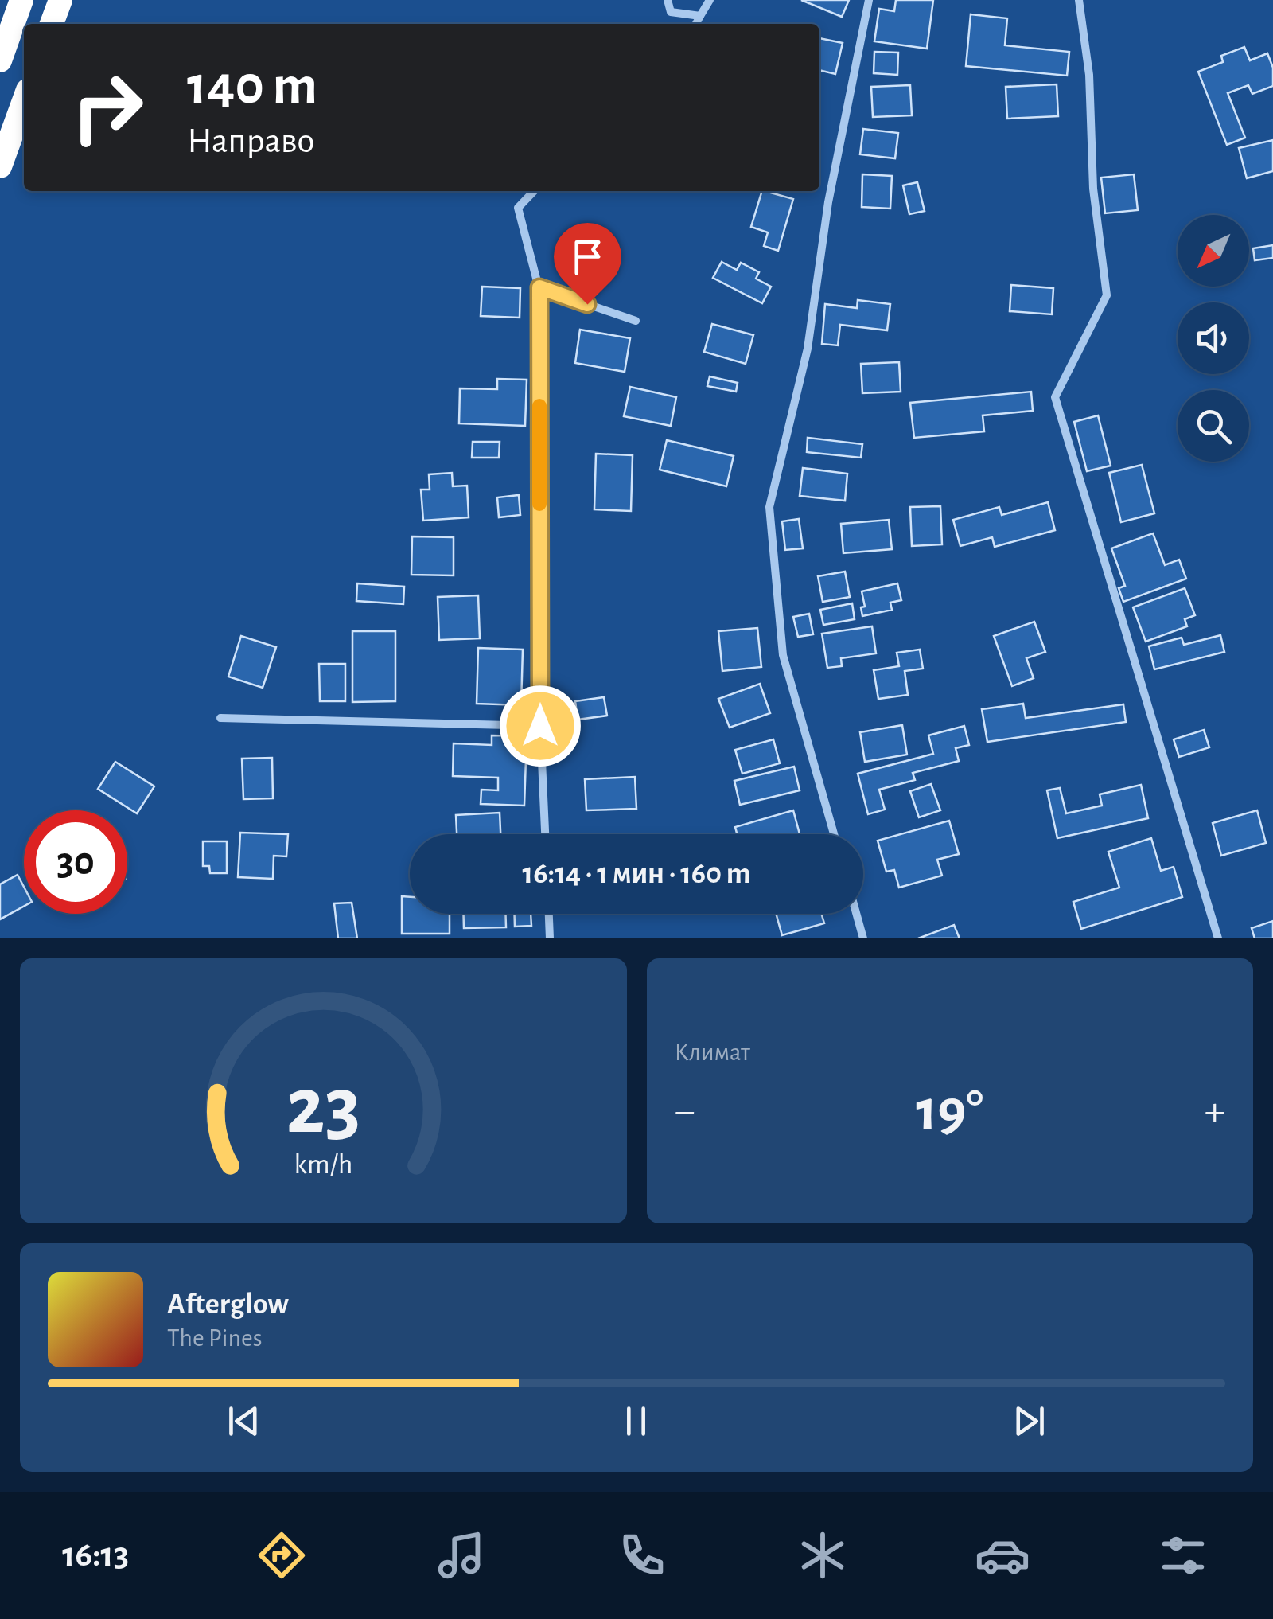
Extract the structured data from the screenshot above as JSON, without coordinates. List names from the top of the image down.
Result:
{
  "north": "bottom left",
  "page": {
    "turn": ["140 m", "Направо"],
    "limit": "30",
    "trip": "16:14 · 1 мин · 160 m",
    "tile": "Климат",
    "heat": ["−", "19°", "+"],
    "song": ["Afterglow", "The Pines"],
    "tabs": "16:13",
    "gauge": ["23", "km/h"]
  }
}
